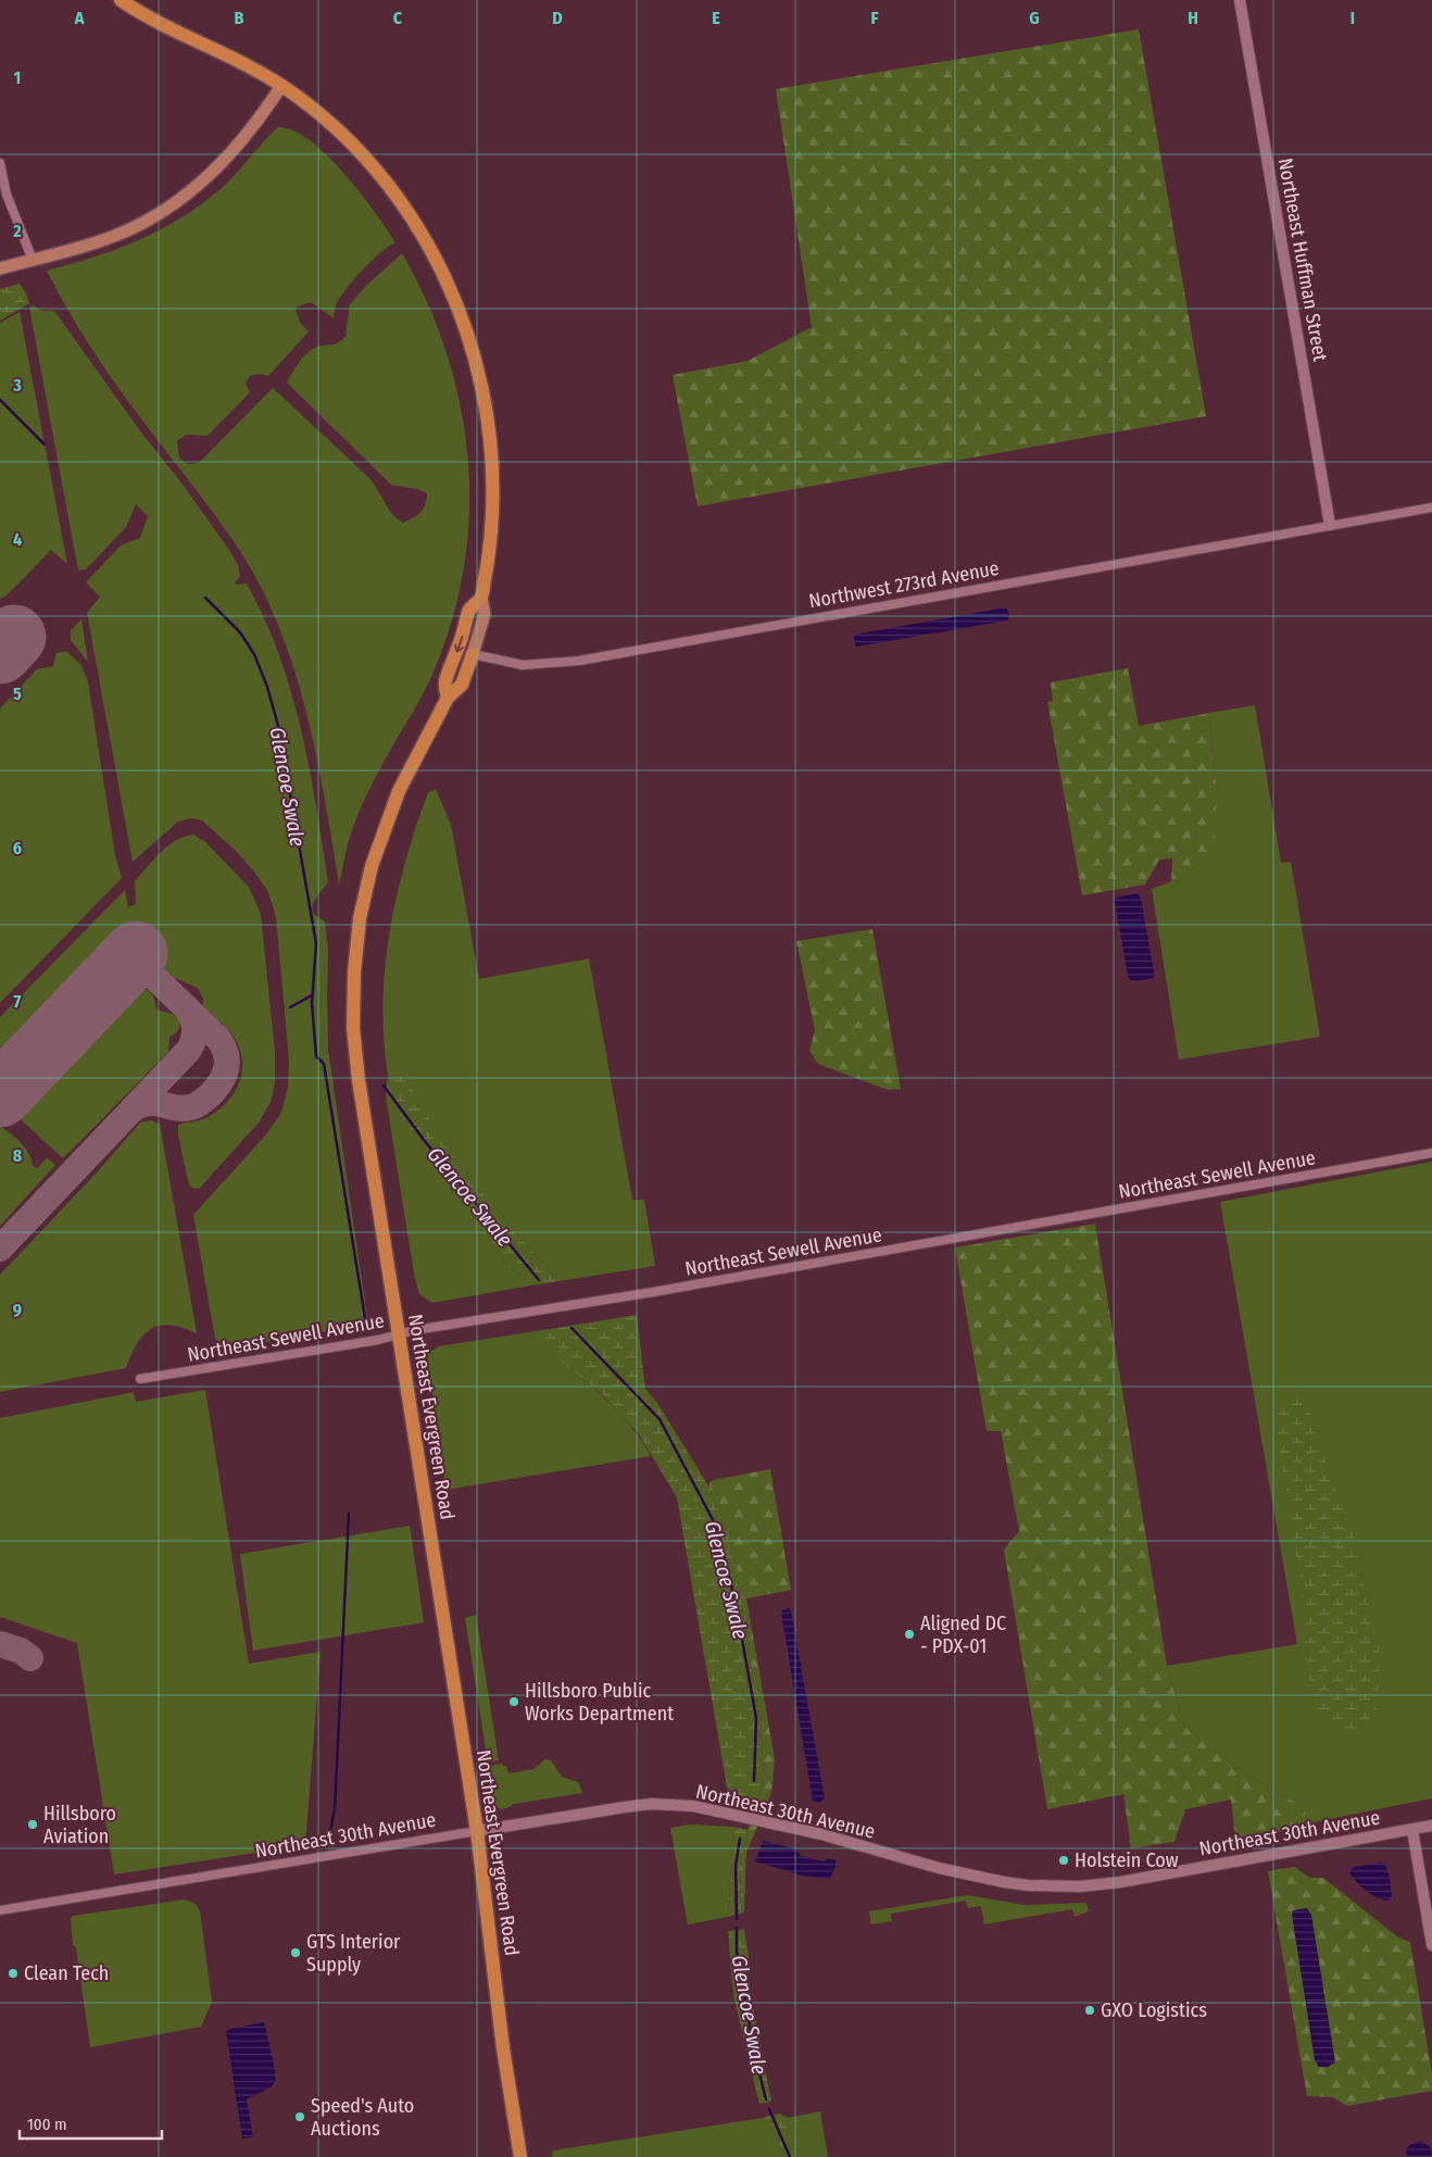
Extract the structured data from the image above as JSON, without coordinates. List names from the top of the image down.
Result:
{
  "streets": {
    "main road": ["Northeast Evergreen Road"],
    "street": [
      "Northeast Huffman Street",
      "Northwest 273rd Avenue",
      "Northeast Sewell Avenue",
      "Northeast 30th Avenue"
    ]
  },
  "crossings": [
    ["Northeast Huffman Street", "Northwest 273rd Avenue"],
    ["Northwest 273rd Avenue", "Northeast Evergreen Road"],
    ["Northeast Sewell Avenue", "Northeast Evergreen Road"],
    ["Northeast Evergreen Road", "Northeast 30th Avenue"]
  ],
  "water": ["Glencoe Swale"],
  "places": [
    "Aligned DC - PDX-01",
    "Hillsboro Public Works Department",
    "Hillsboro Aviation",
    "Holstein Cow",
    "GTS Interior Supply",
    "Clean Tech",
    "GXO Logistics",
    "Speed's Auto Auctions"
  ],
  "scale_bar": "100 m",
  "grid": {
    "columns": [
      "A",
      "B",
      "C",
      "D",
      "E",
      "F",
      "G",
      "H",
      "I"
    ],
    "rows": [
      "1",
      "2",
      "3",
      "4",
      "5",
      "6",
      "7",
      "8",
      "9"
    ]
  }
}
